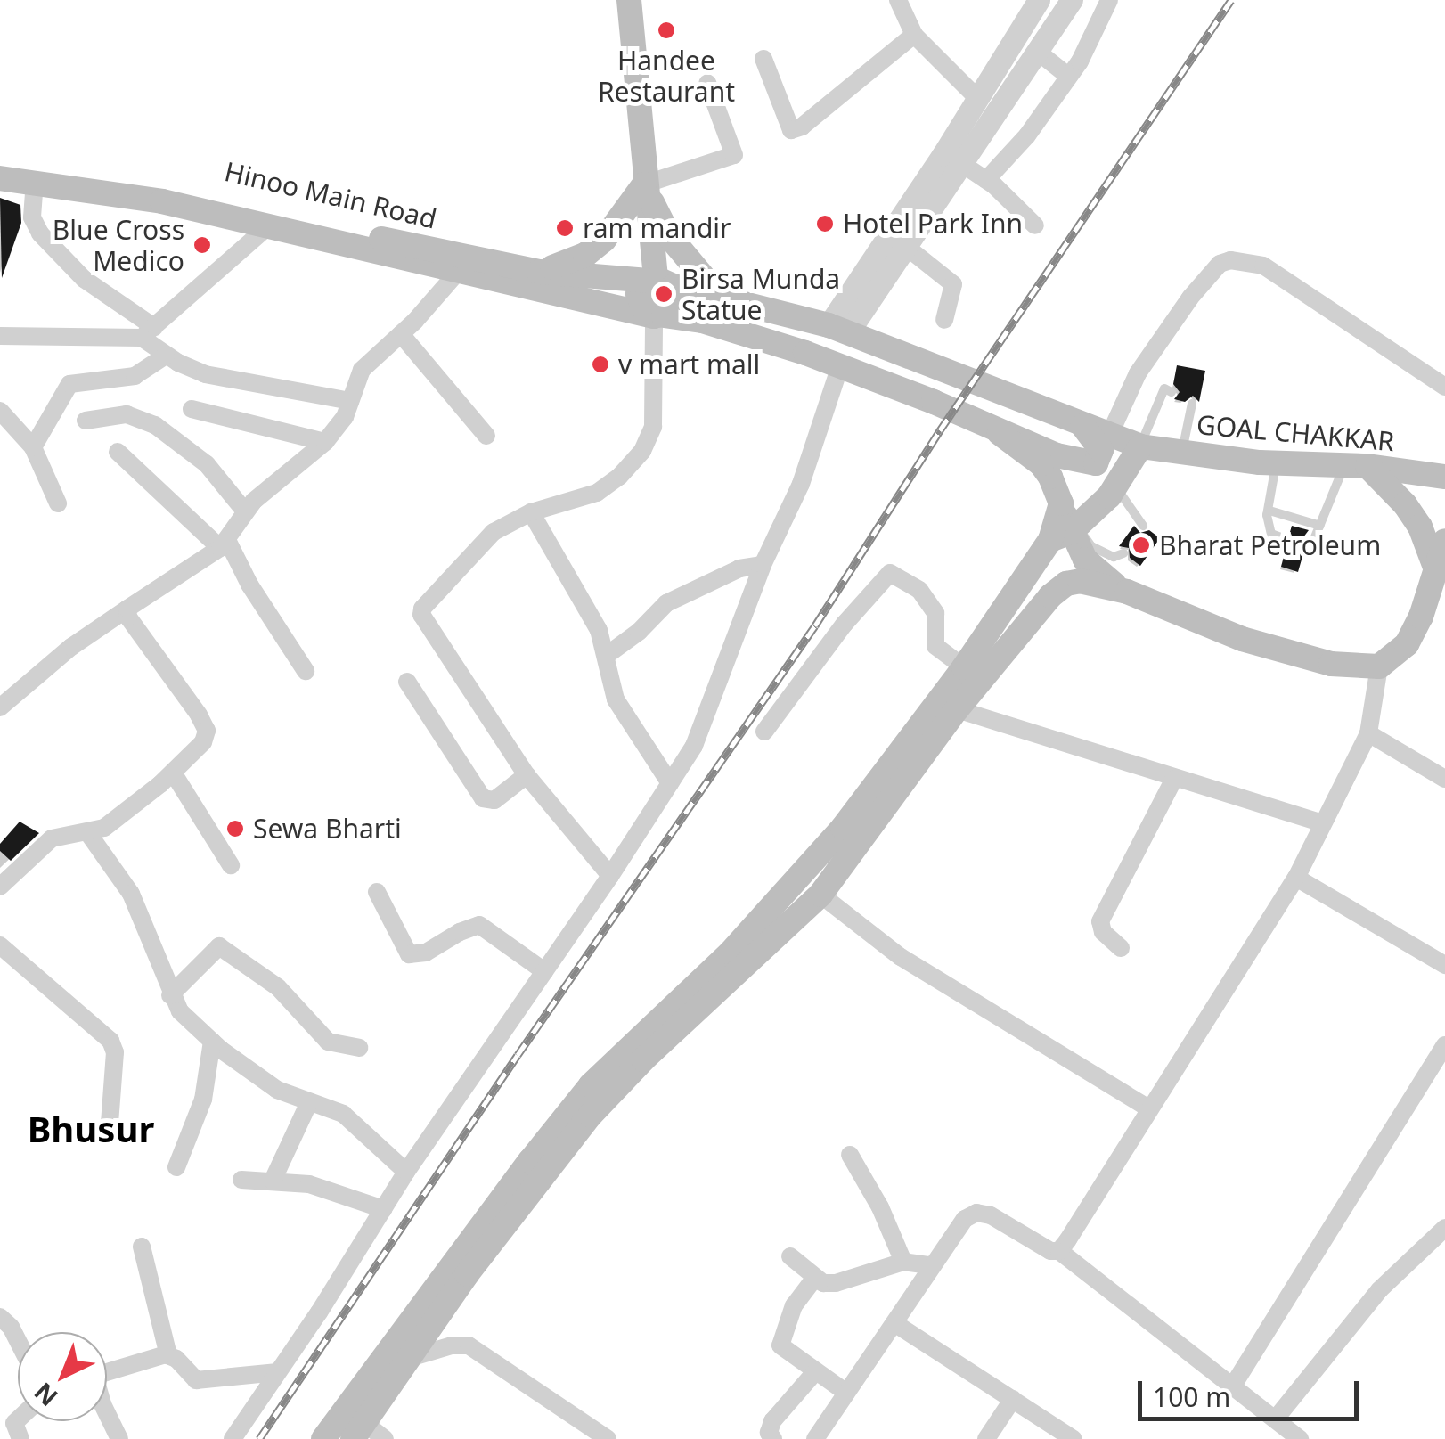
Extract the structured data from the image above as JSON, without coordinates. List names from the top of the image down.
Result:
{
  "streets": {
    "main road": ["Hinoo Main Road", "GOAL CHAKKAR"]
  },
  "crossings": [
    ["Hinoo Main Road", "GOAL CHAKKAR"]
  ],
  "districts": ["Bhusur"],
  "places": [
    "Handee Restaurant",
    "Hotel Park Inn",
    "ram mandir",
    "Blue Cross Medico",
    "Birsa Munda Statue",
    "v mart mall",
    "Bharat Petroleum",
    "Sewa Bharti"
  ],
  "scale_bar": "100 m",
  "north": "bottom left"
}
